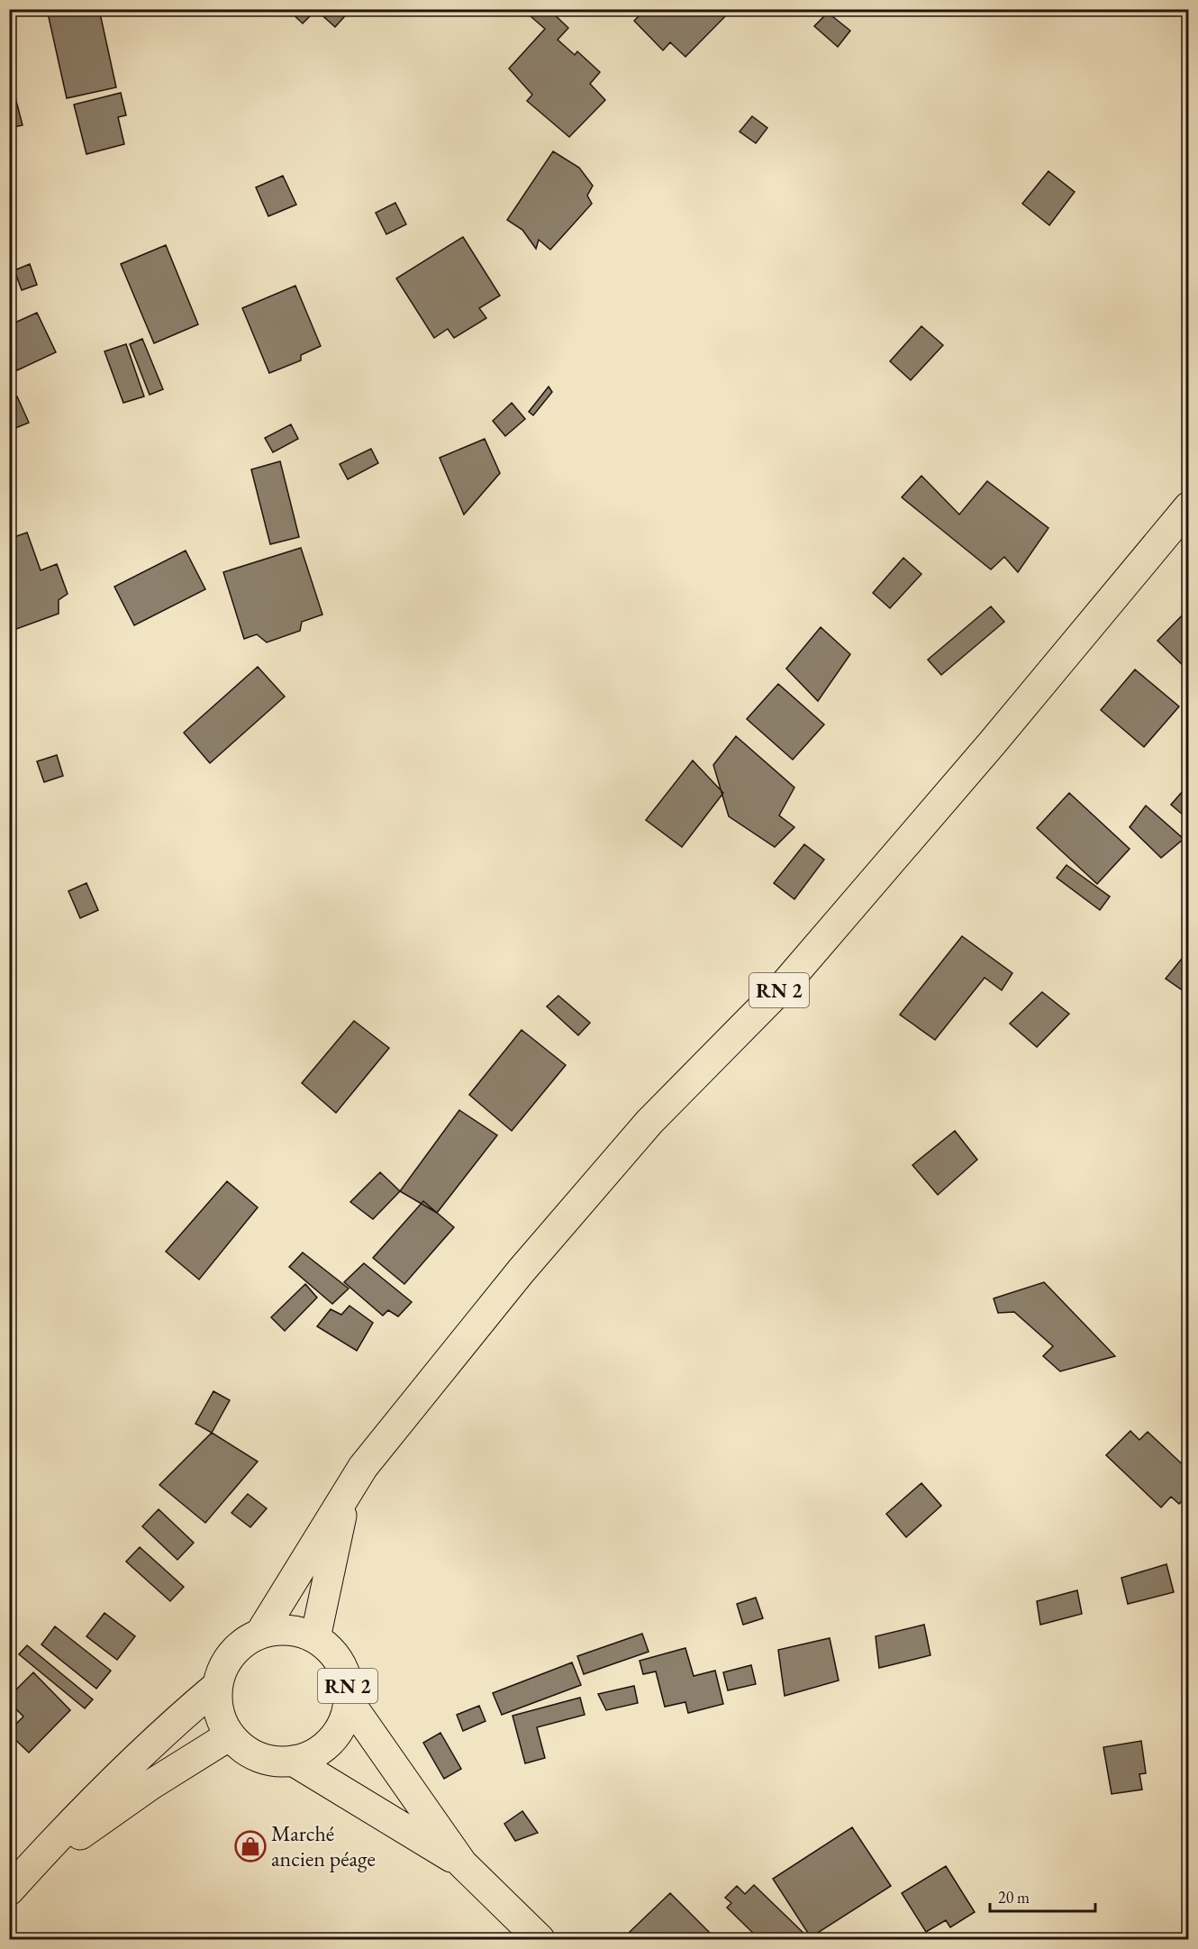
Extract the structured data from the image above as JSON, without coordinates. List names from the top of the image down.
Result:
{
  "streets": {
    "main road": ["RN 2"]
  },
  "places": {
    "shop": ["Marché ancien péage"]
  },
  "scale_bar": "20 m"
}
